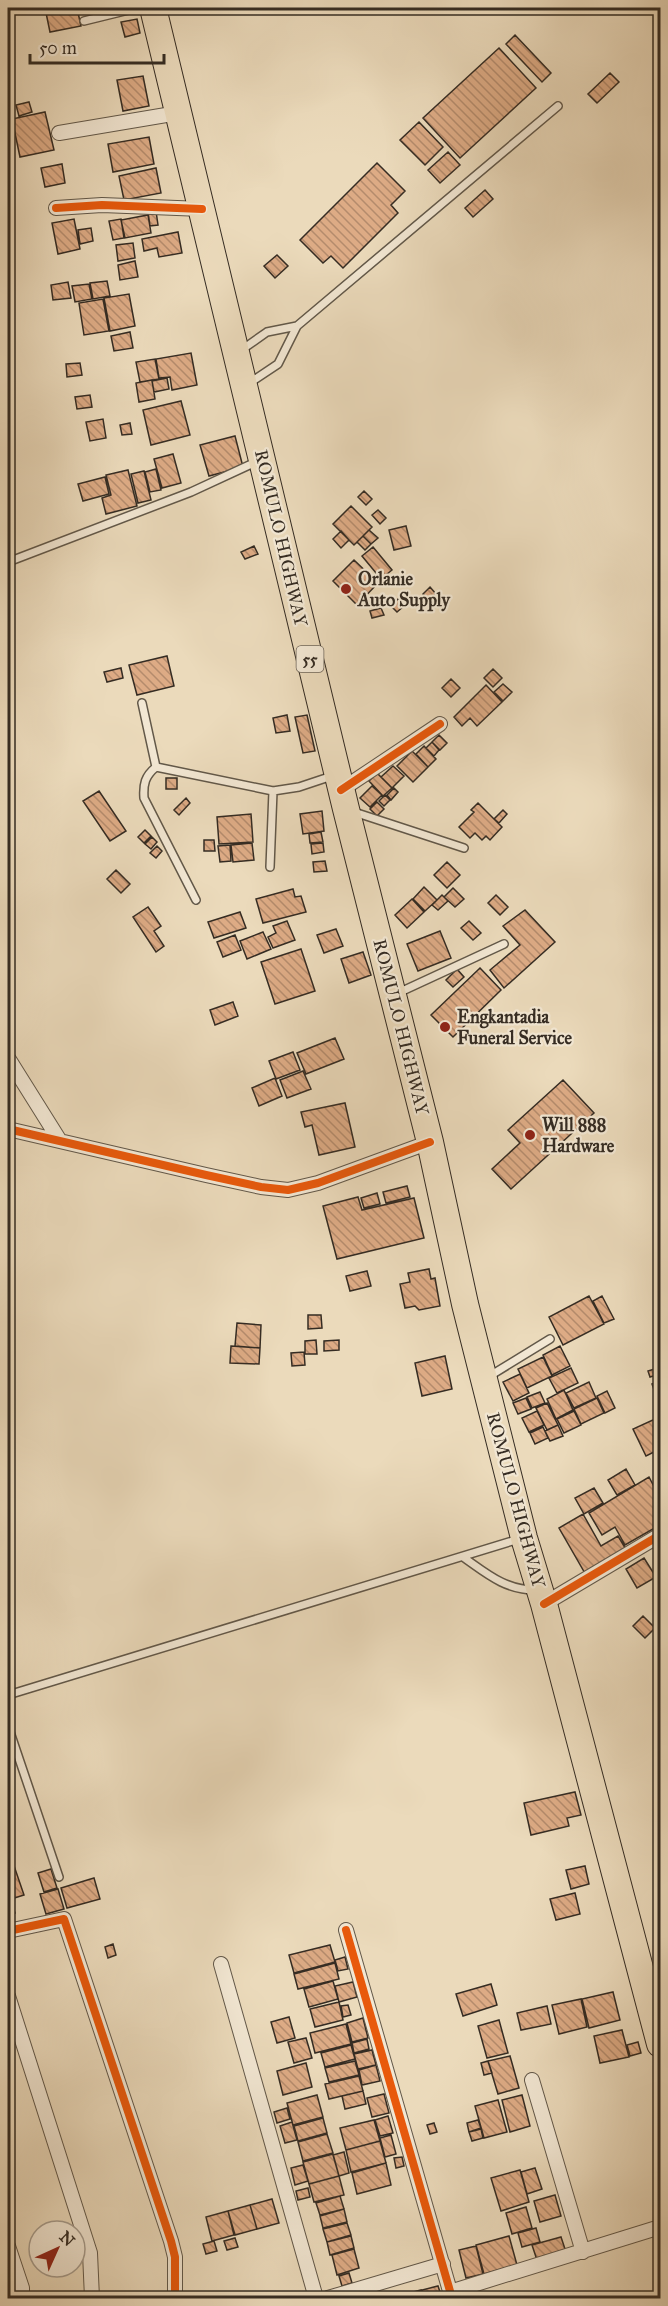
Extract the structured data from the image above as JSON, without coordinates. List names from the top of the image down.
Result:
{
  "streets": {
    "highway": ["ROMULO HIGHWAY", "55"]
  },
  "places": ["Orlanie Auto Supply", "Engkantadia Funeral Service", "Will 888 Hardware"],
  "scale_bar": "50 m",
  "north": "top right"
}
